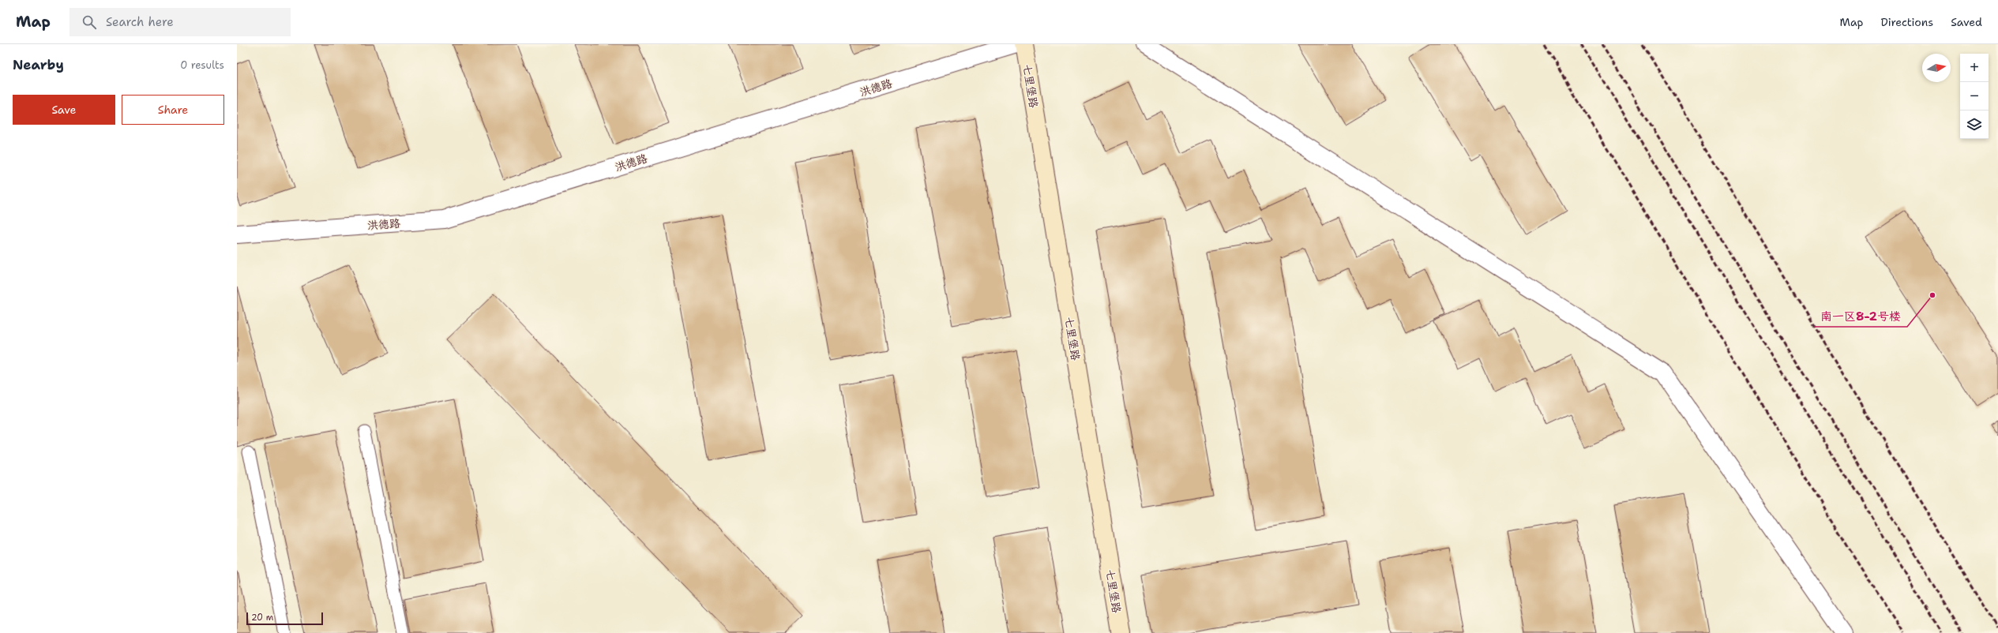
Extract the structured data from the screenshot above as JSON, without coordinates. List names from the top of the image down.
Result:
{
  "streets": {
    "main road": ["七里堡路"],
    "street": ["洪德路"]
  },
  "places": ["南一区8-2号楼"],
  "scale_bar": "20 m",
  "north": "right",
  "page": {
    "header": "Map",
    "search": "Search here",
    "nav": ["Map", "Directions", "Saved"],
    "heading": ["Nearby", "0 results"],
    "map_buttons": ["+", "−"],
    "buttons": ["Save", "Share"],
    "scale": "20 m"
  }
}
